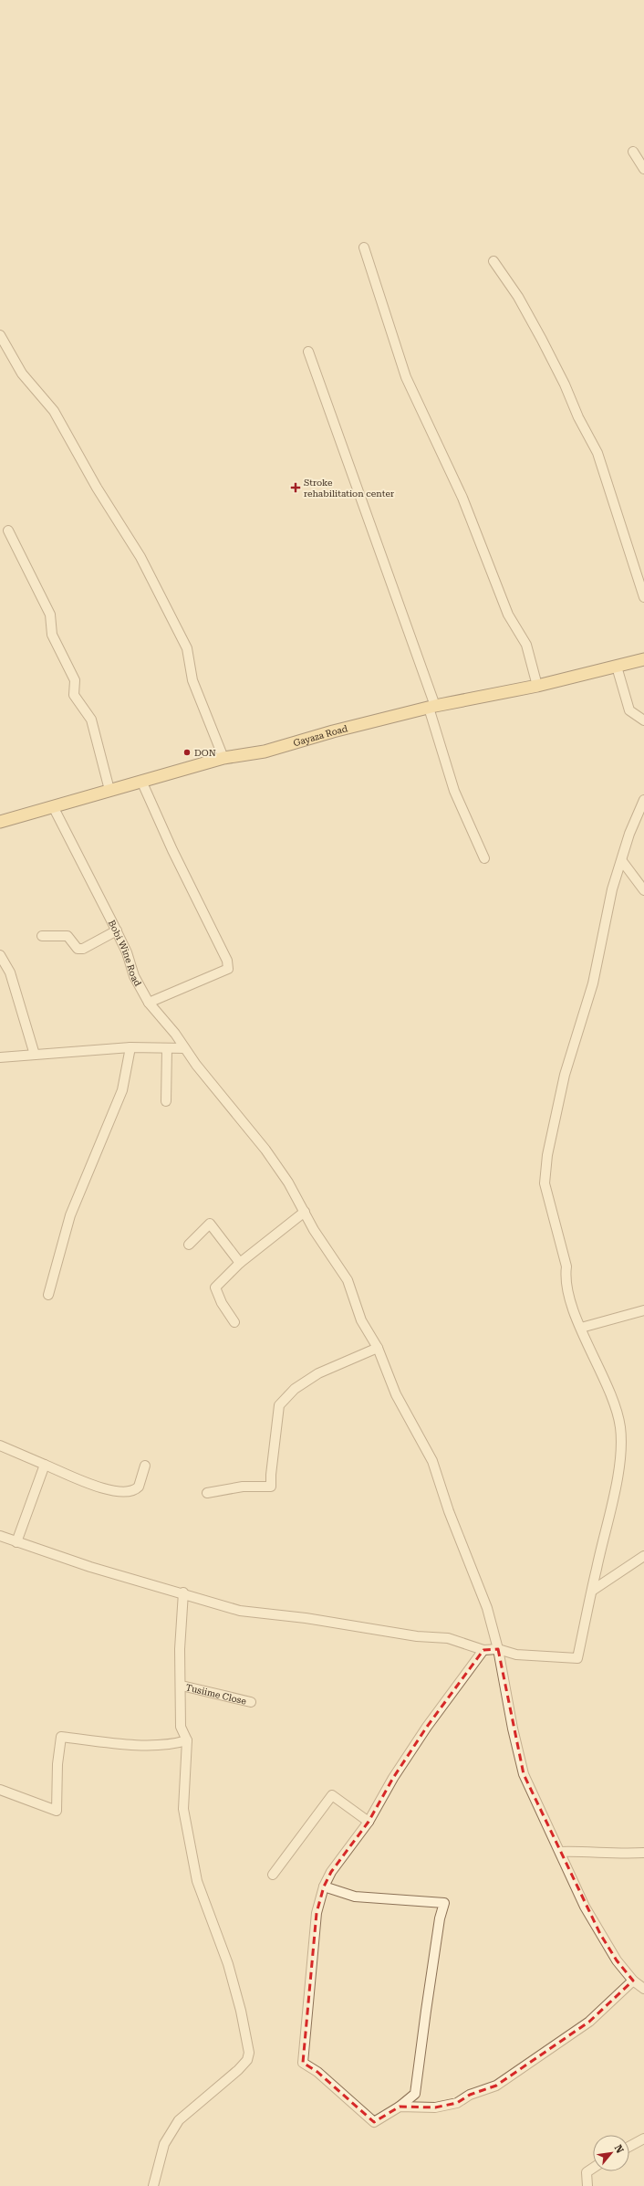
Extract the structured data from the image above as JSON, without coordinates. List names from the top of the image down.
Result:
{
  "streets": {
    "main road": ["Gayaza Road"],
    "street": ["Bobi Wine Road", "Tusiime Close"]
  },
  "crossings": [
    ["Gayaza Road", "Bobi Wine Road"]
  ],
  "places": {
    "health": ["Stroke rehabilitation center"],
    "other": ["DON"]
  },
  "north": "top right"
}
